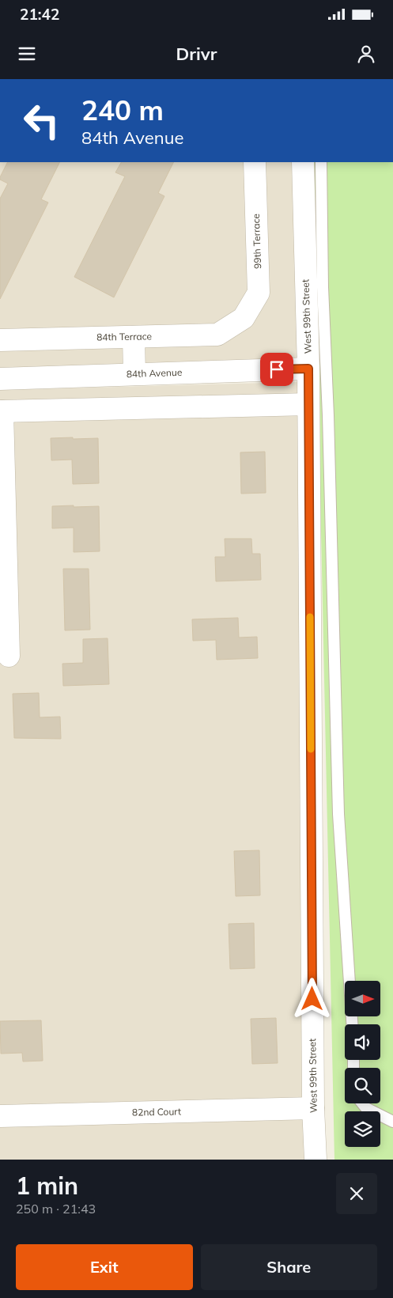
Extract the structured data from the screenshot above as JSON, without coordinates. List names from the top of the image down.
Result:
{
  "streets": {
    "street": [
      "99th Terrace",
      "West 99th Street",
      "84th Terrace",
      "84th Avenue",
      "82nd Court"
    ]
  },
  "crossings": [
    ["99th Terrace", "84th Terrace"],
    ["West 99th Street", "84th Avenue"],
    ["West 99th Street", "82nd Court"]
  ],
  "north": "right",
  "page": {
    "status": "21:42",
    "header": "Drivr",
    "turn": ["240 m", "84th Avenue"],
    "heading": ["1 min", "250 m · 21:43"],
    "buttons": ["Exit", "Share"]
  }
}
